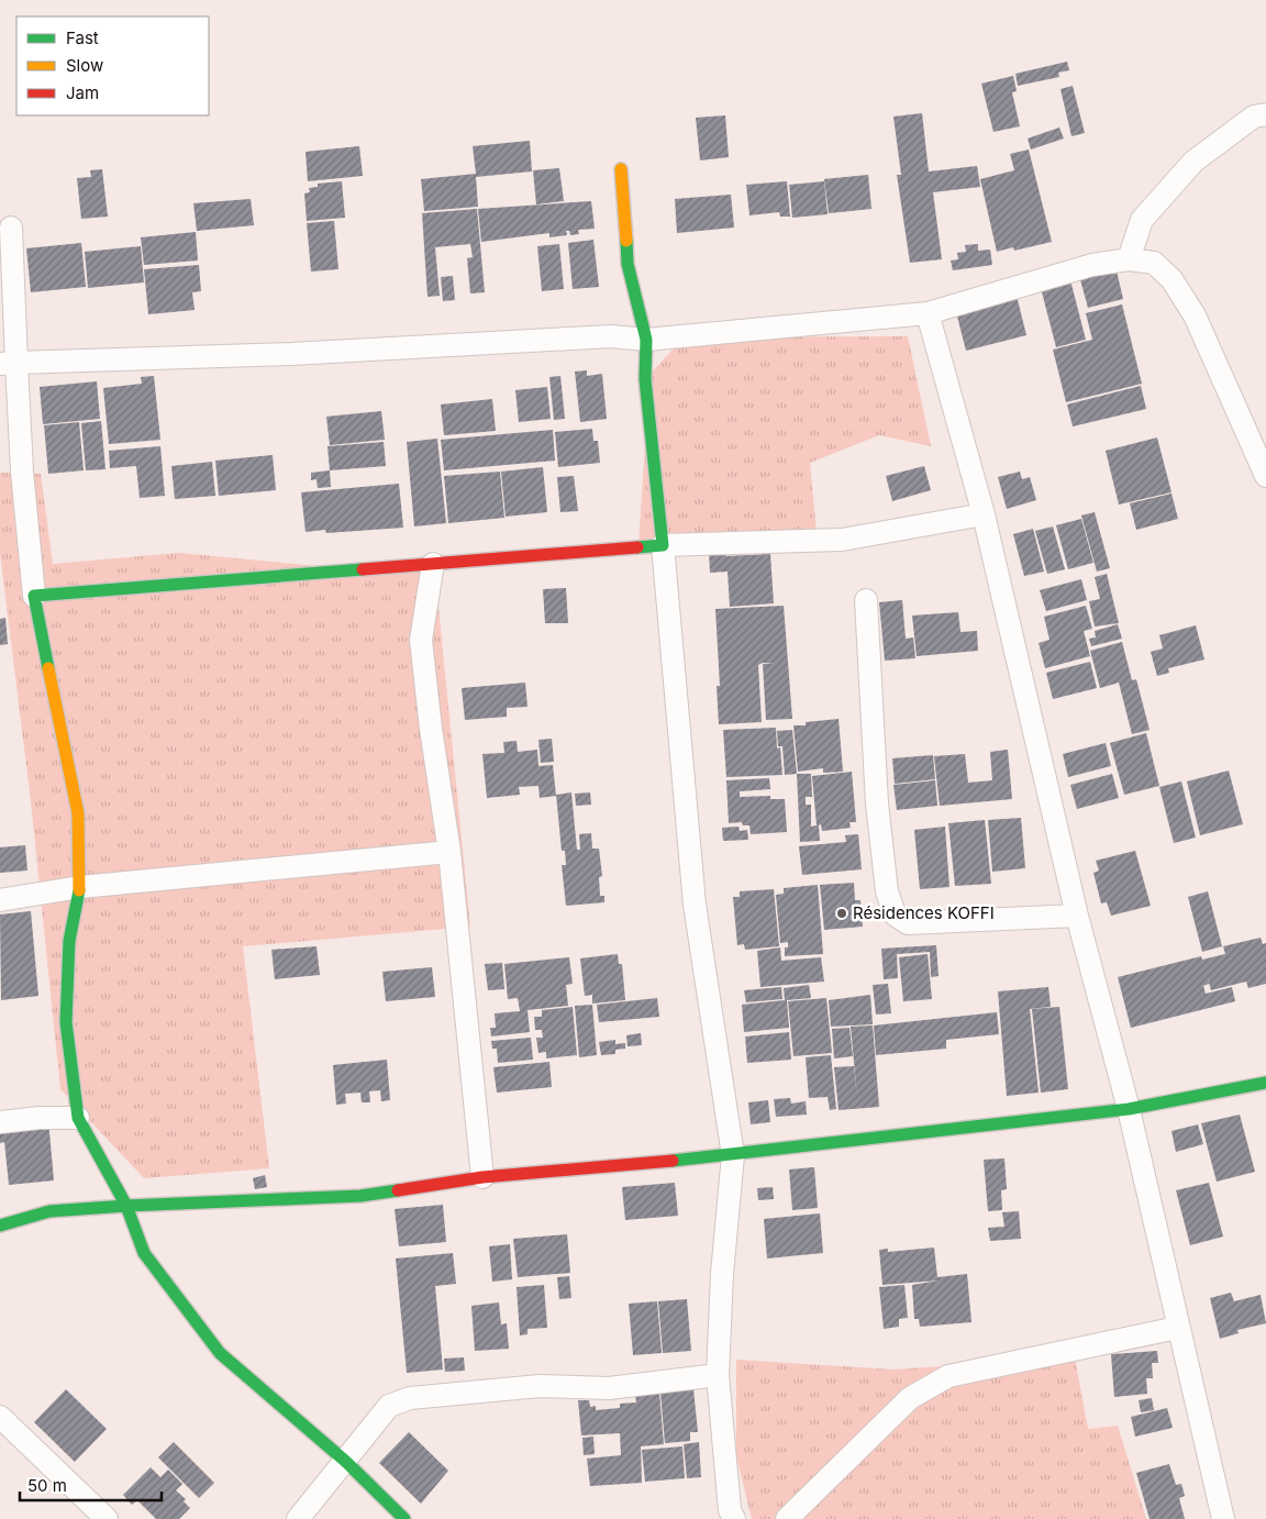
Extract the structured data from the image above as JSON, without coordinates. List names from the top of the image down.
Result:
{
  "places": ["Résidences KOFFI"],
  "legend": ["Fast", "Slow", "Jam"],
  "scale_bar": "50 m"
}
